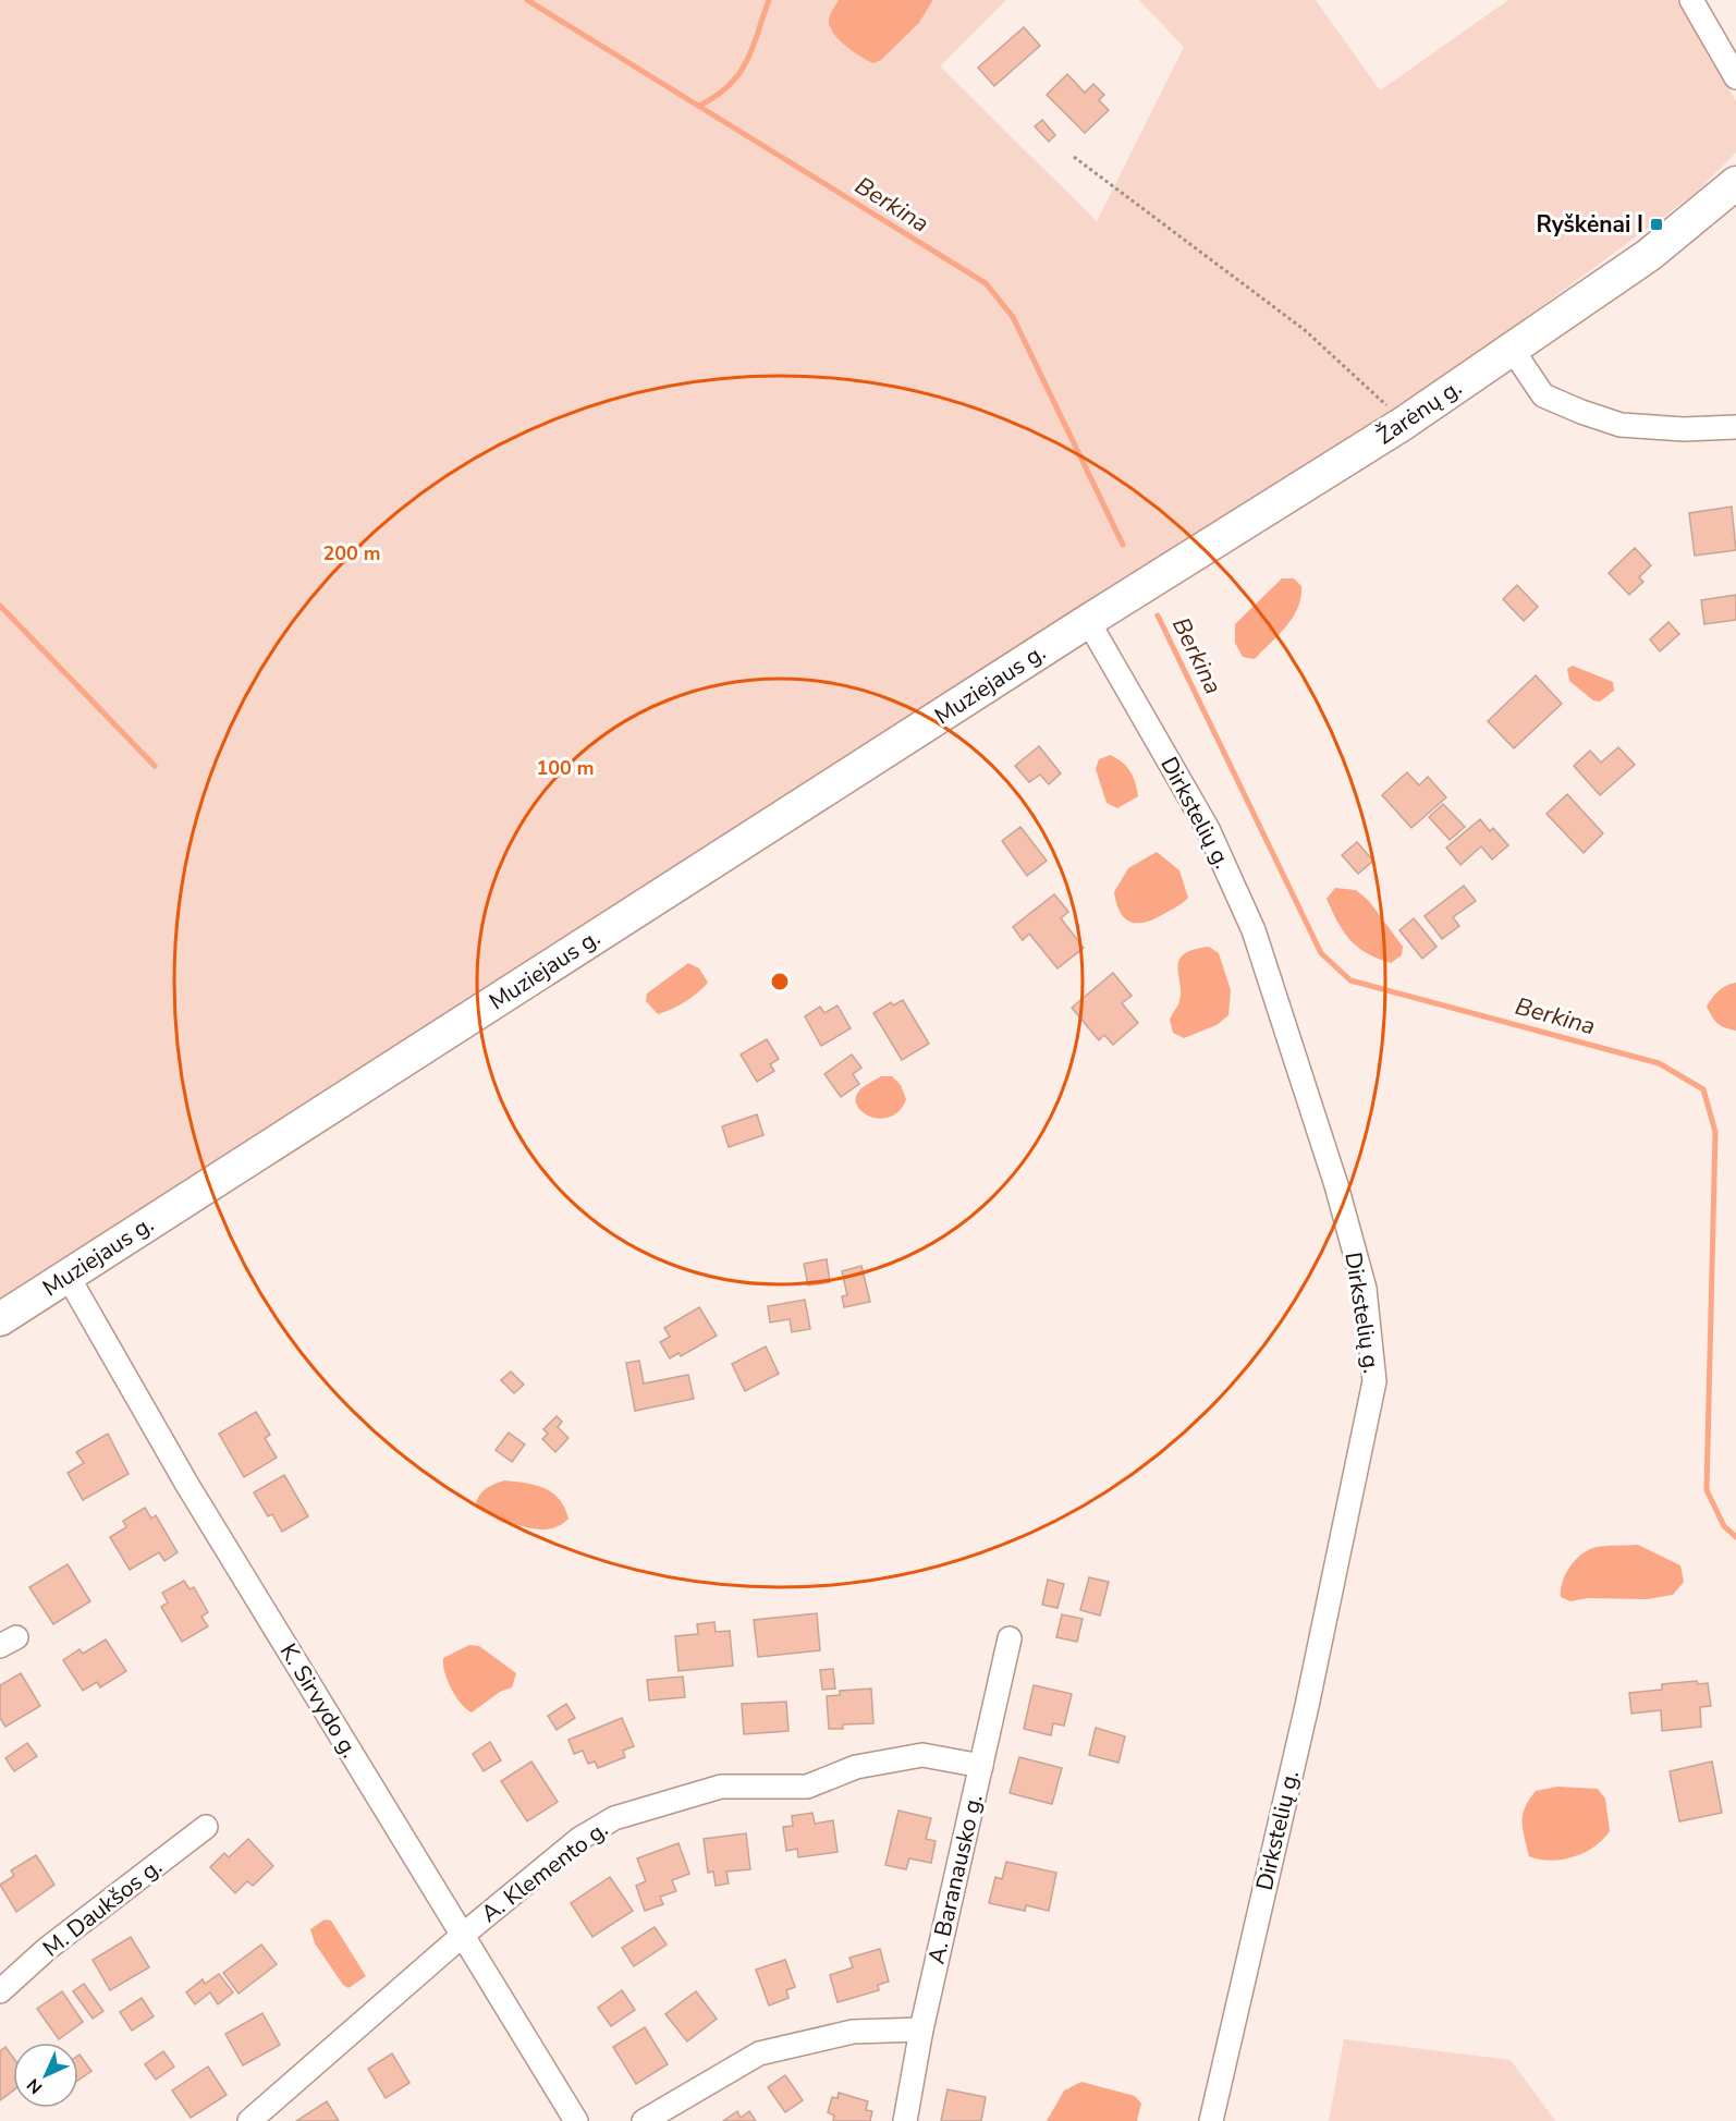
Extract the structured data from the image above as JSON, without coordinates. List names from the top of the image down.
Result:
{
  "streets": {
    "main road": ["Žarėnų g.", "Muziejaus g."],
    "street": [
      "Dirkstelių g.",
      "K. Sirvydo g.",
      "A. Klemento g.",
      "A. Baranausko g.",
      "M. Daukšos g."
    ]
  },
  "crossings": [
    ["Žarėnų g.", "Muziejaus g."],
    ["Žarėnų g.", "Dirkstelių g."],
    ["Muziejaus g.", "Dirkstelių g."],
    ["Muziejaus g.", "K. Sirvydo g."],
    ["K. Sirvydo g.", "A. Klemento g."],
    ["A. Klemento g.", "A. Baranausko g."]
  ],
  "water": ["Berkina"],
  "places": {
    "transit": ["Ryškėnai I"]
  },
  "north": "bottom left",
  "rings": ["200 m", "100 m"]
}
